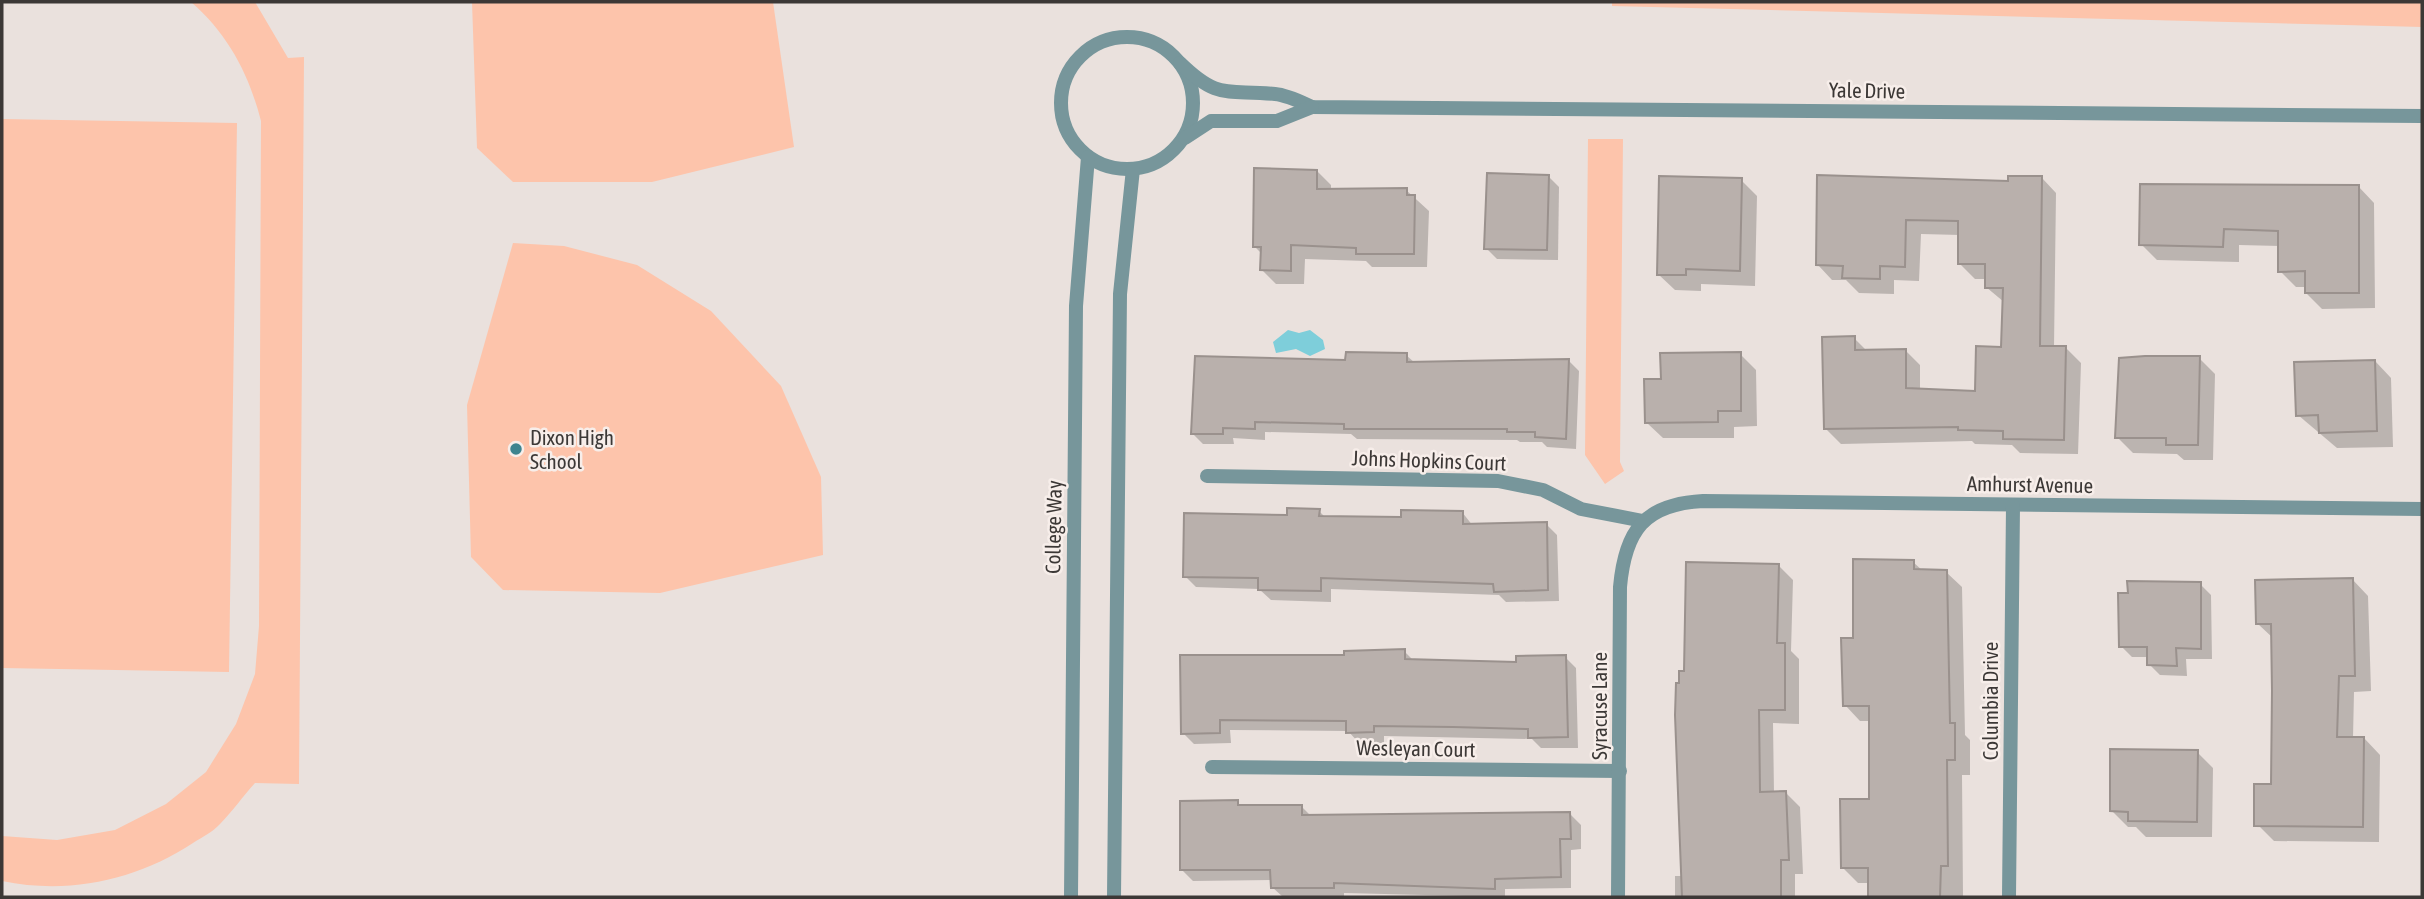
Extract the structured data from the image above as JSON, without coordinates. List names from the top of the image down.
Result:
{
  "streets": {
    "street": [
      "Yale Drive",
      "Johns Hopkins Court",
      "Amhurst Avenue",
      "College Way",
      "Columbia Drive",
      "Syracuse Lane",
      "Wesleyan Court"
    ]
  },
  "crossings": [
    ["Yale Drive", "College Way"],
    ["Johns Hopkins Court", "Amhurst Avenue"],
    ["Johns Hopkins Court", "Syracuse Lane"],
    ["Amhurst Avenue", "Columbia Drive"],
    ["Amhurst Avenue", "Syracuse Lane"],
    ["Syracuse Lane", "Wesleyan Court"]
  ],
  "places": ["Dixon High School"]
}
